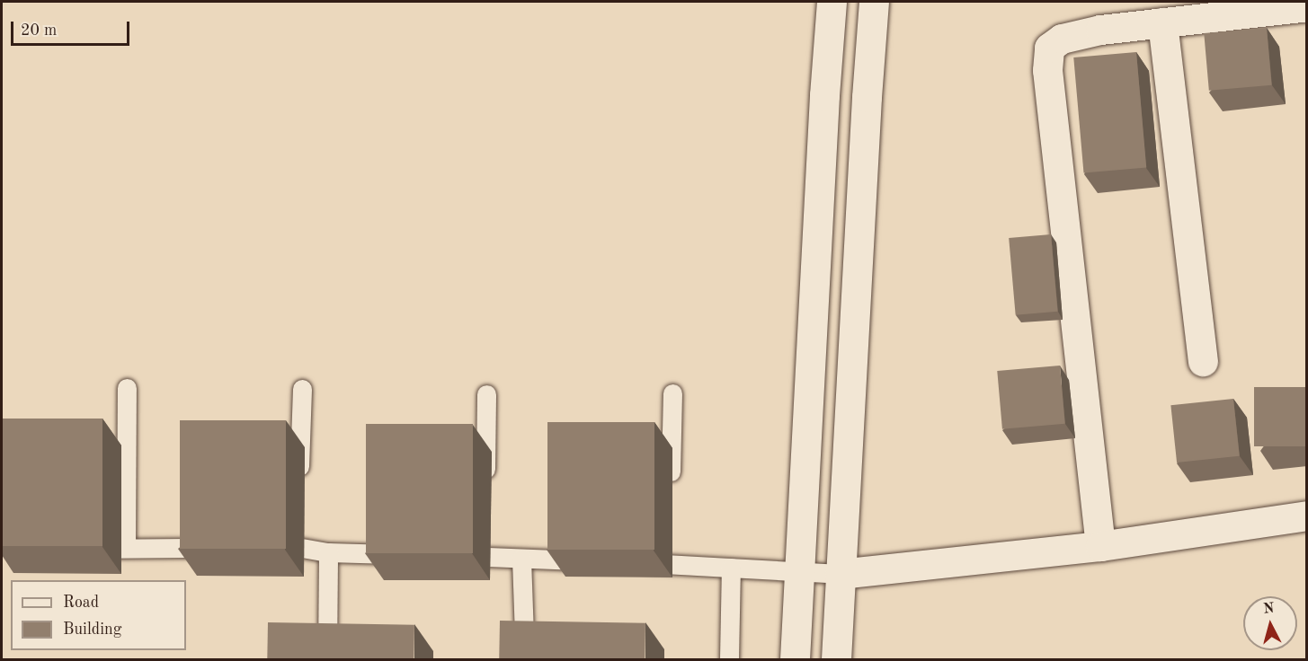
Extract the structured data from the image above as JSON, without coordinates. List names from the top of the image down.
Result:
{
  "legend": ["Road", "Building"],
  "scale_bar": "20 m",
  "north": "top"
}
